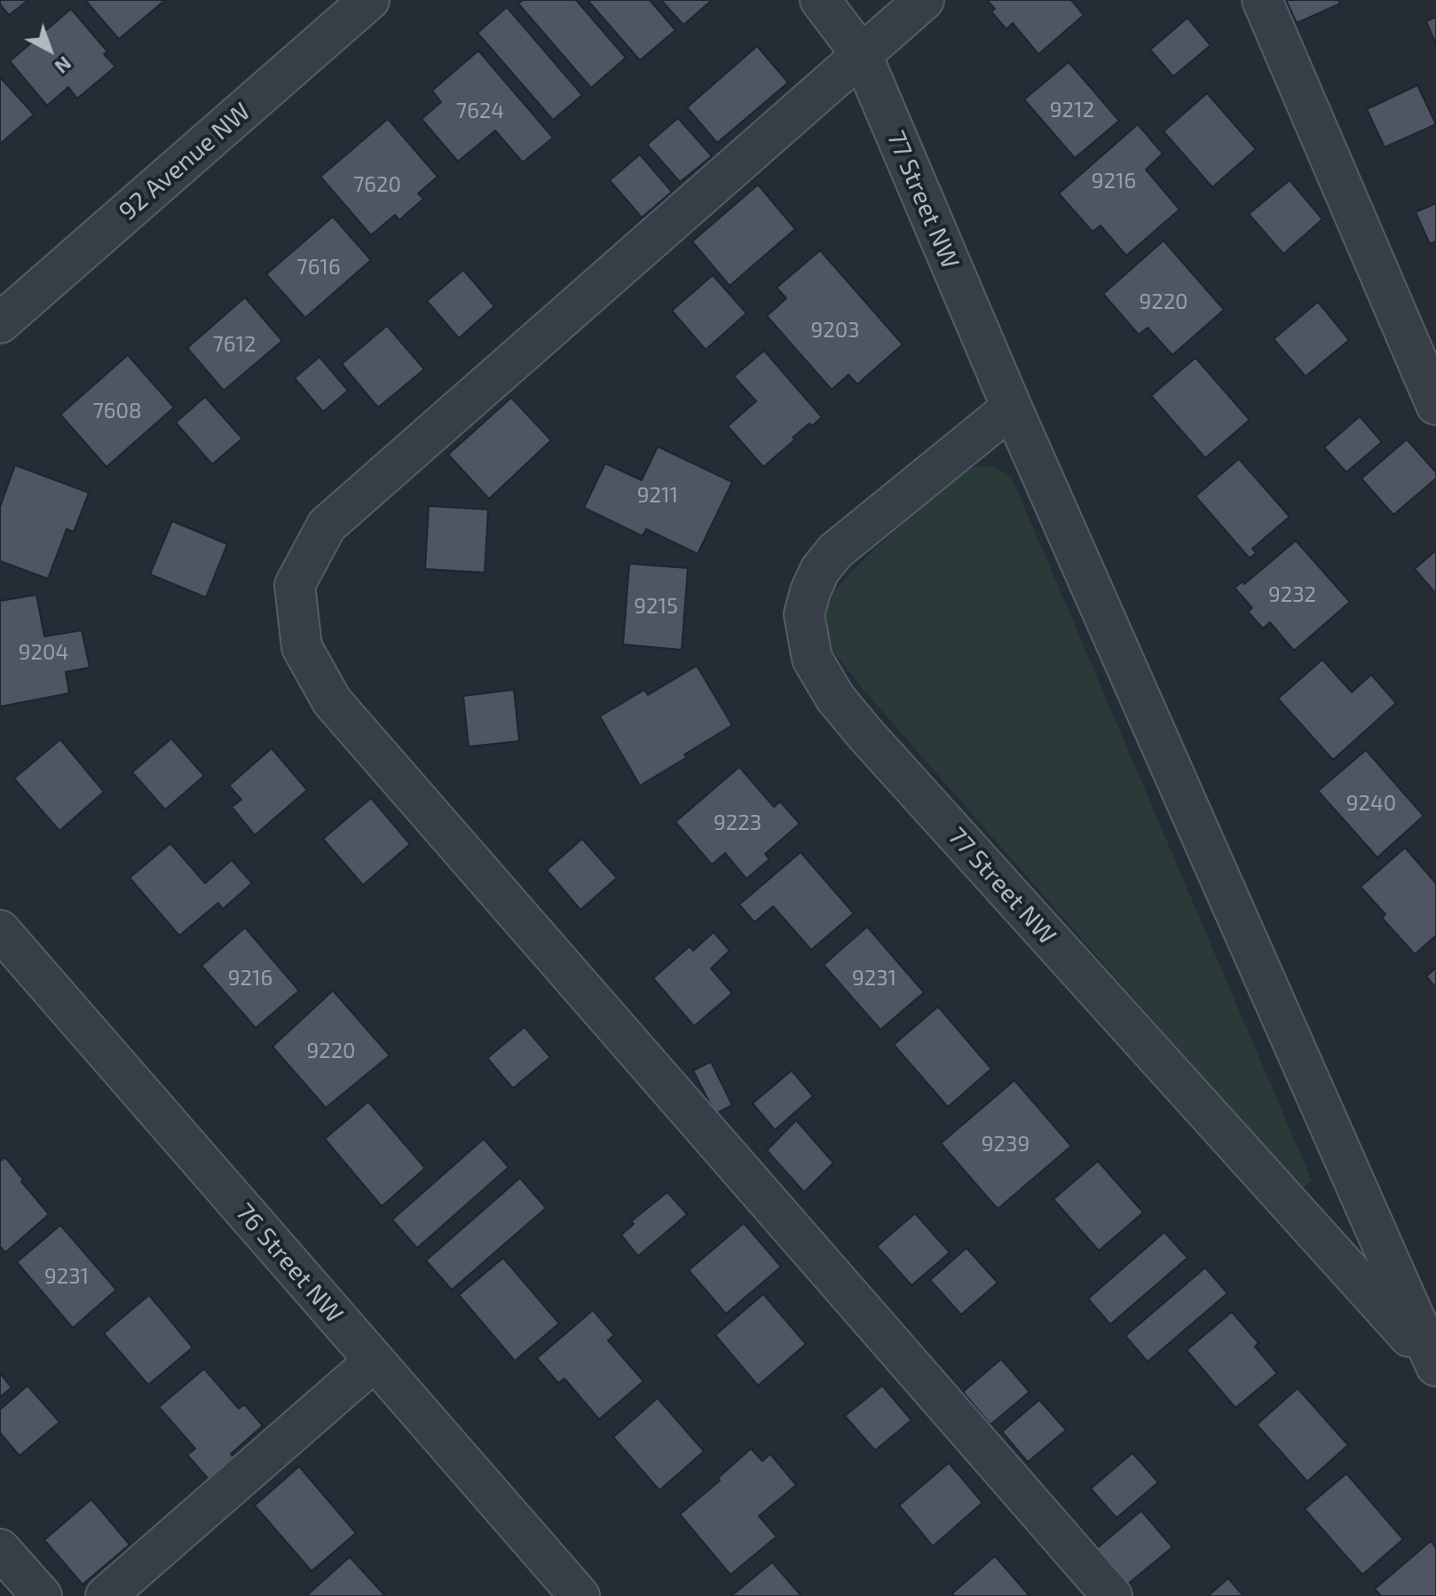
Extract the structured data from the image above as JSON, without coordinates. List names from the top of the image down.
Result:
{
  "streets": {
    "street": ["92 Avenue NW", "77 Street NW", "76 Street NW"]
  },
  "house_numbers": [
    "9212",
    "7624",
    "9216",
    "7620",
    "7616",
    "9220",
    "9203",
    "7612",
    "7608",
    "9211",
    "9232",
    "9215",
    "9204",
    "9240",
    "9223",
    "9216",
    "9231",
    "9220",
    "9239",
    "9231"
  ],
  "north": "bottom right"
}
